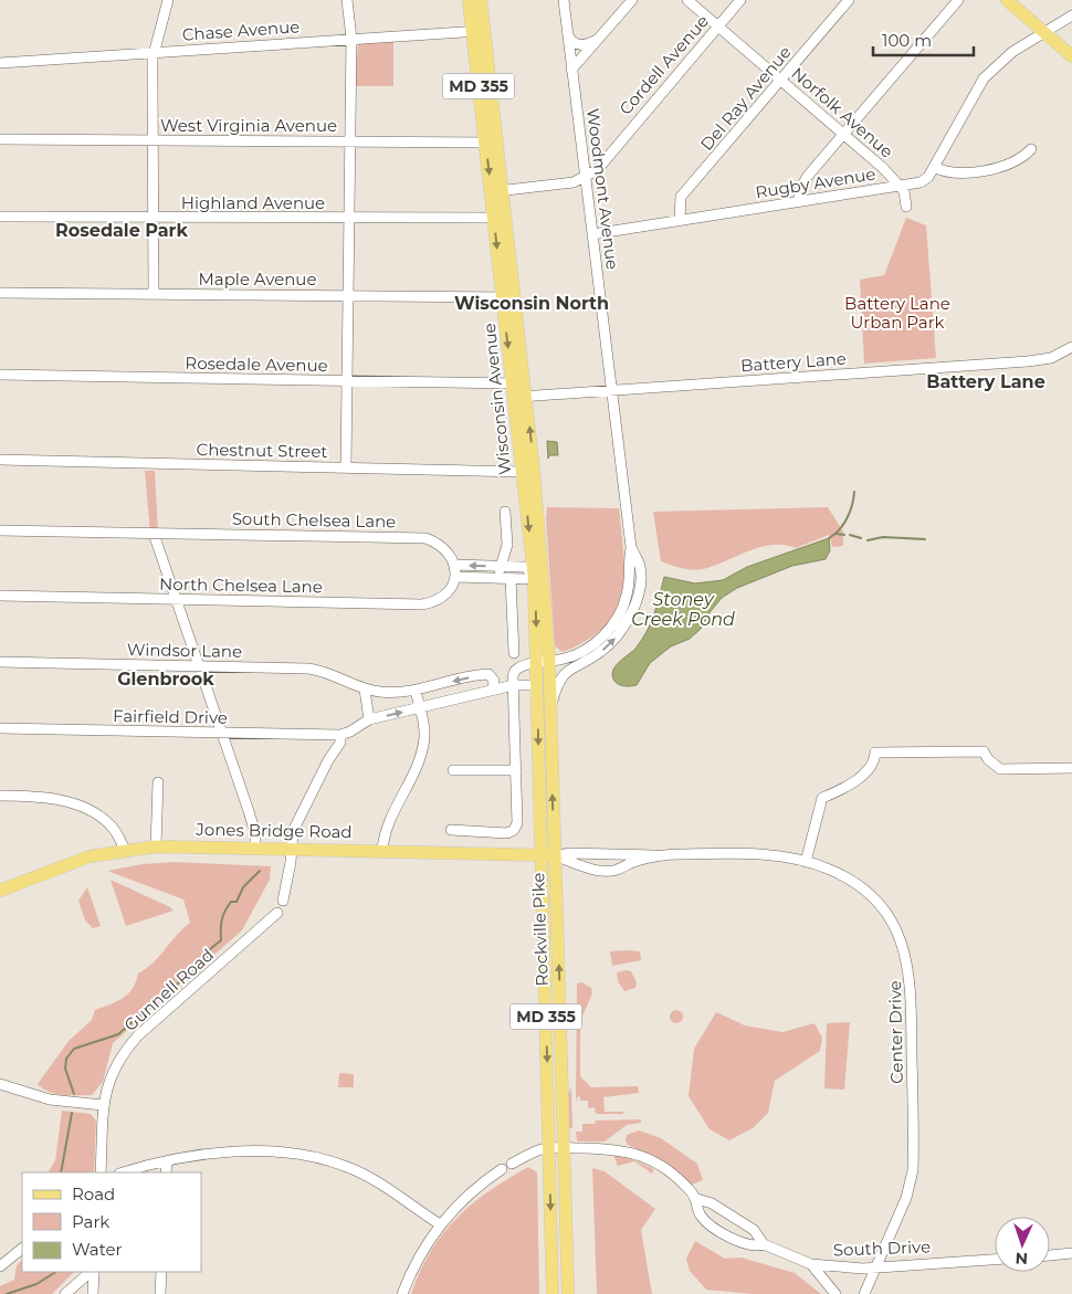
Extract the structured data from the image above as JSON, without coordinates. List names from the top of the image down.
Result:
{
  "streets": {
    "main road": [
      "MD 355",
      "Wisconsin Avenue",
      "Jones Bridge Road",
      "Rockville Pike"
    ],
    "street": [
      "Chase Avenue",
      "Cordell Avenue",
      "Del Ray Avenue",
      "Norfolk Avenue",
      "West Virginia Avenue",
      "Rugby Avenue",
      "Woodmont Avenue",
      "Highland Avenue",
      "Maple Avenue",
      "Battery Lane",
      "Rosedale Avenue",
      "Chestnut Street",
      "South Chelsea Lane",
      "North Chelsea Lane",
      "Windsor Lane",
      "Fairfield Drive",
      "Gunnell Road",
      "Center Drive",
      "South Drive"
    ]
  },
  "crossings": [
    ["Chase Avenue", "Wisconsin Avenue"],
    ["Cordell Avenue", "Norfolk Avenue"],
    ["Cordell Avenue", "Woodmont Avenue"],
    ["Cordell Avenue", "Wisconsin Avenue"],
    ["Del Ray Avenue", "Norfolk Avenue"],
    ["Del Ray Avenue", "Rugby Avenue"],
    ["Norfolk Avenue", "Rugby Avenue"],
    ["West Virginia Avenue", "Wisconsin Avenue"],
    ["Rugby Avenue", "Woodmont Avenue"],
    ["Woodmont Avenue", "Battery Lane"],
    ["Woodmont Avenue", "Wisconsin Avenue"],
    ["Woodmont Avenue", "Rockville Pike"],
    ["Highland Avenue", "Wisconsin Avenue"],
    ["Maple Avenue", "Wisconsin Avenue"],
    ["Battery Lane", "Wisconsin Avenue"],
    ["Rosedale Avenue", "Wisconsin Avenue"],
    ["Wisconsin Avenue", "Chestnut Street"],
    ["Wisconsin Avenue", "Rockville Pike"],
    ["Jones Bridge Road", "Rockville Pike"],
    ["Jones Bridge Road", "Center Drive"],
    ["Rockville Pike", "Center Drive"],
    ["Rockville Pike", "South Drive"],
    ["Center Drive", "South Drive"]
  ],
  "districts": [
    "Rosedale Park",
    "Wisconsin North",
    "Battery Lane",
    "Glenbrook"
  ],
  "water": ["Stoney Creek Pond"],
  "parks": ["Battery Lane Urban Park"],
  "legend": ["Road", "Park", "Water"],
  "scale_bar": "100 m",
  "north": "bottom"
}
